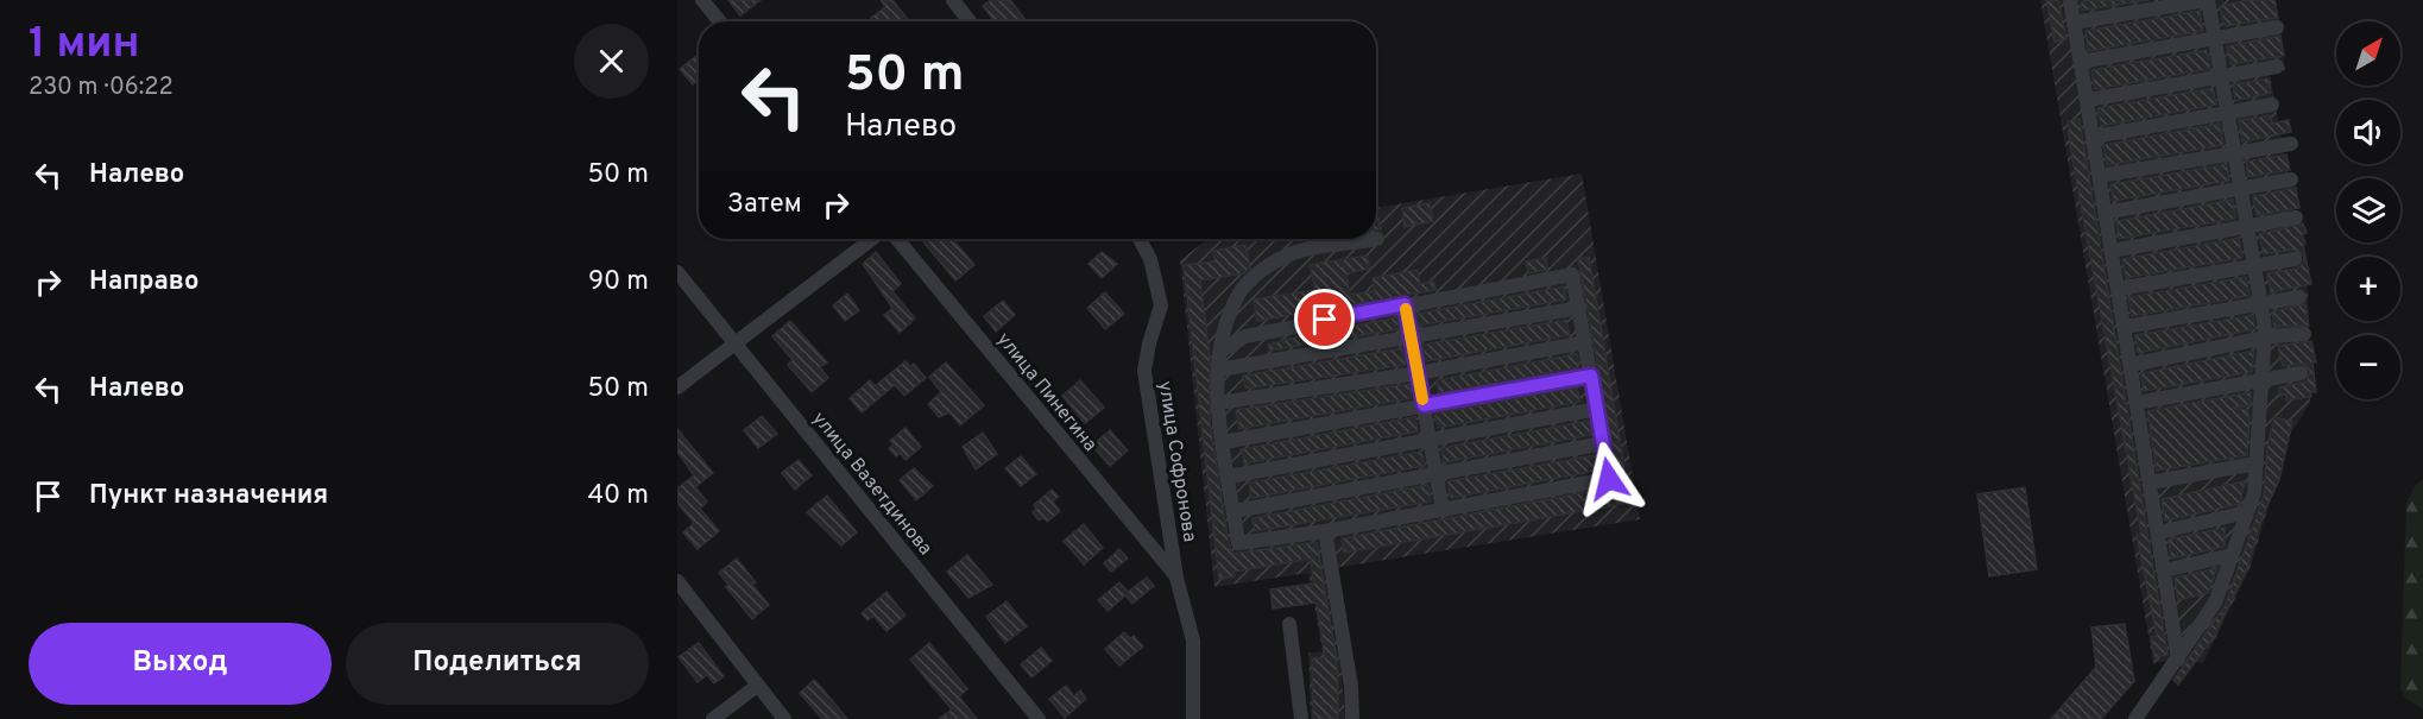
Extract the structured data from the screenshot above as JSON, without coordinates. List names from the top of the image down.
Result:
{
  "streets": {
    "street": ["улица Пинегина", "улица Софронова", "улица Вазетдинова"]
  },
  "crossings": [
    ["улица Пинегина", "улица Софронова"]
  ],
  "north": "top right",
  "page": {
    "heading": ["1 мин", "230 m · 06:22"],
    "map_buttons": ["+", "−"],
    "turn": ["50 m", "Налево"],
    "list": [
      {
        "name": "Налево",
        "value": "50 m"
      },
      {
        "name": "Направо",
        "value": "90 m"
      },
      {
        "name": "Налево",
        "value": "50 m"
      },
      {
        "name": "Пункт назначения",
        "value": "40 m"
      }
    ],
    "then": "Затем",
    "buttons": ["Выход", "Поделиться"]
  }
}
